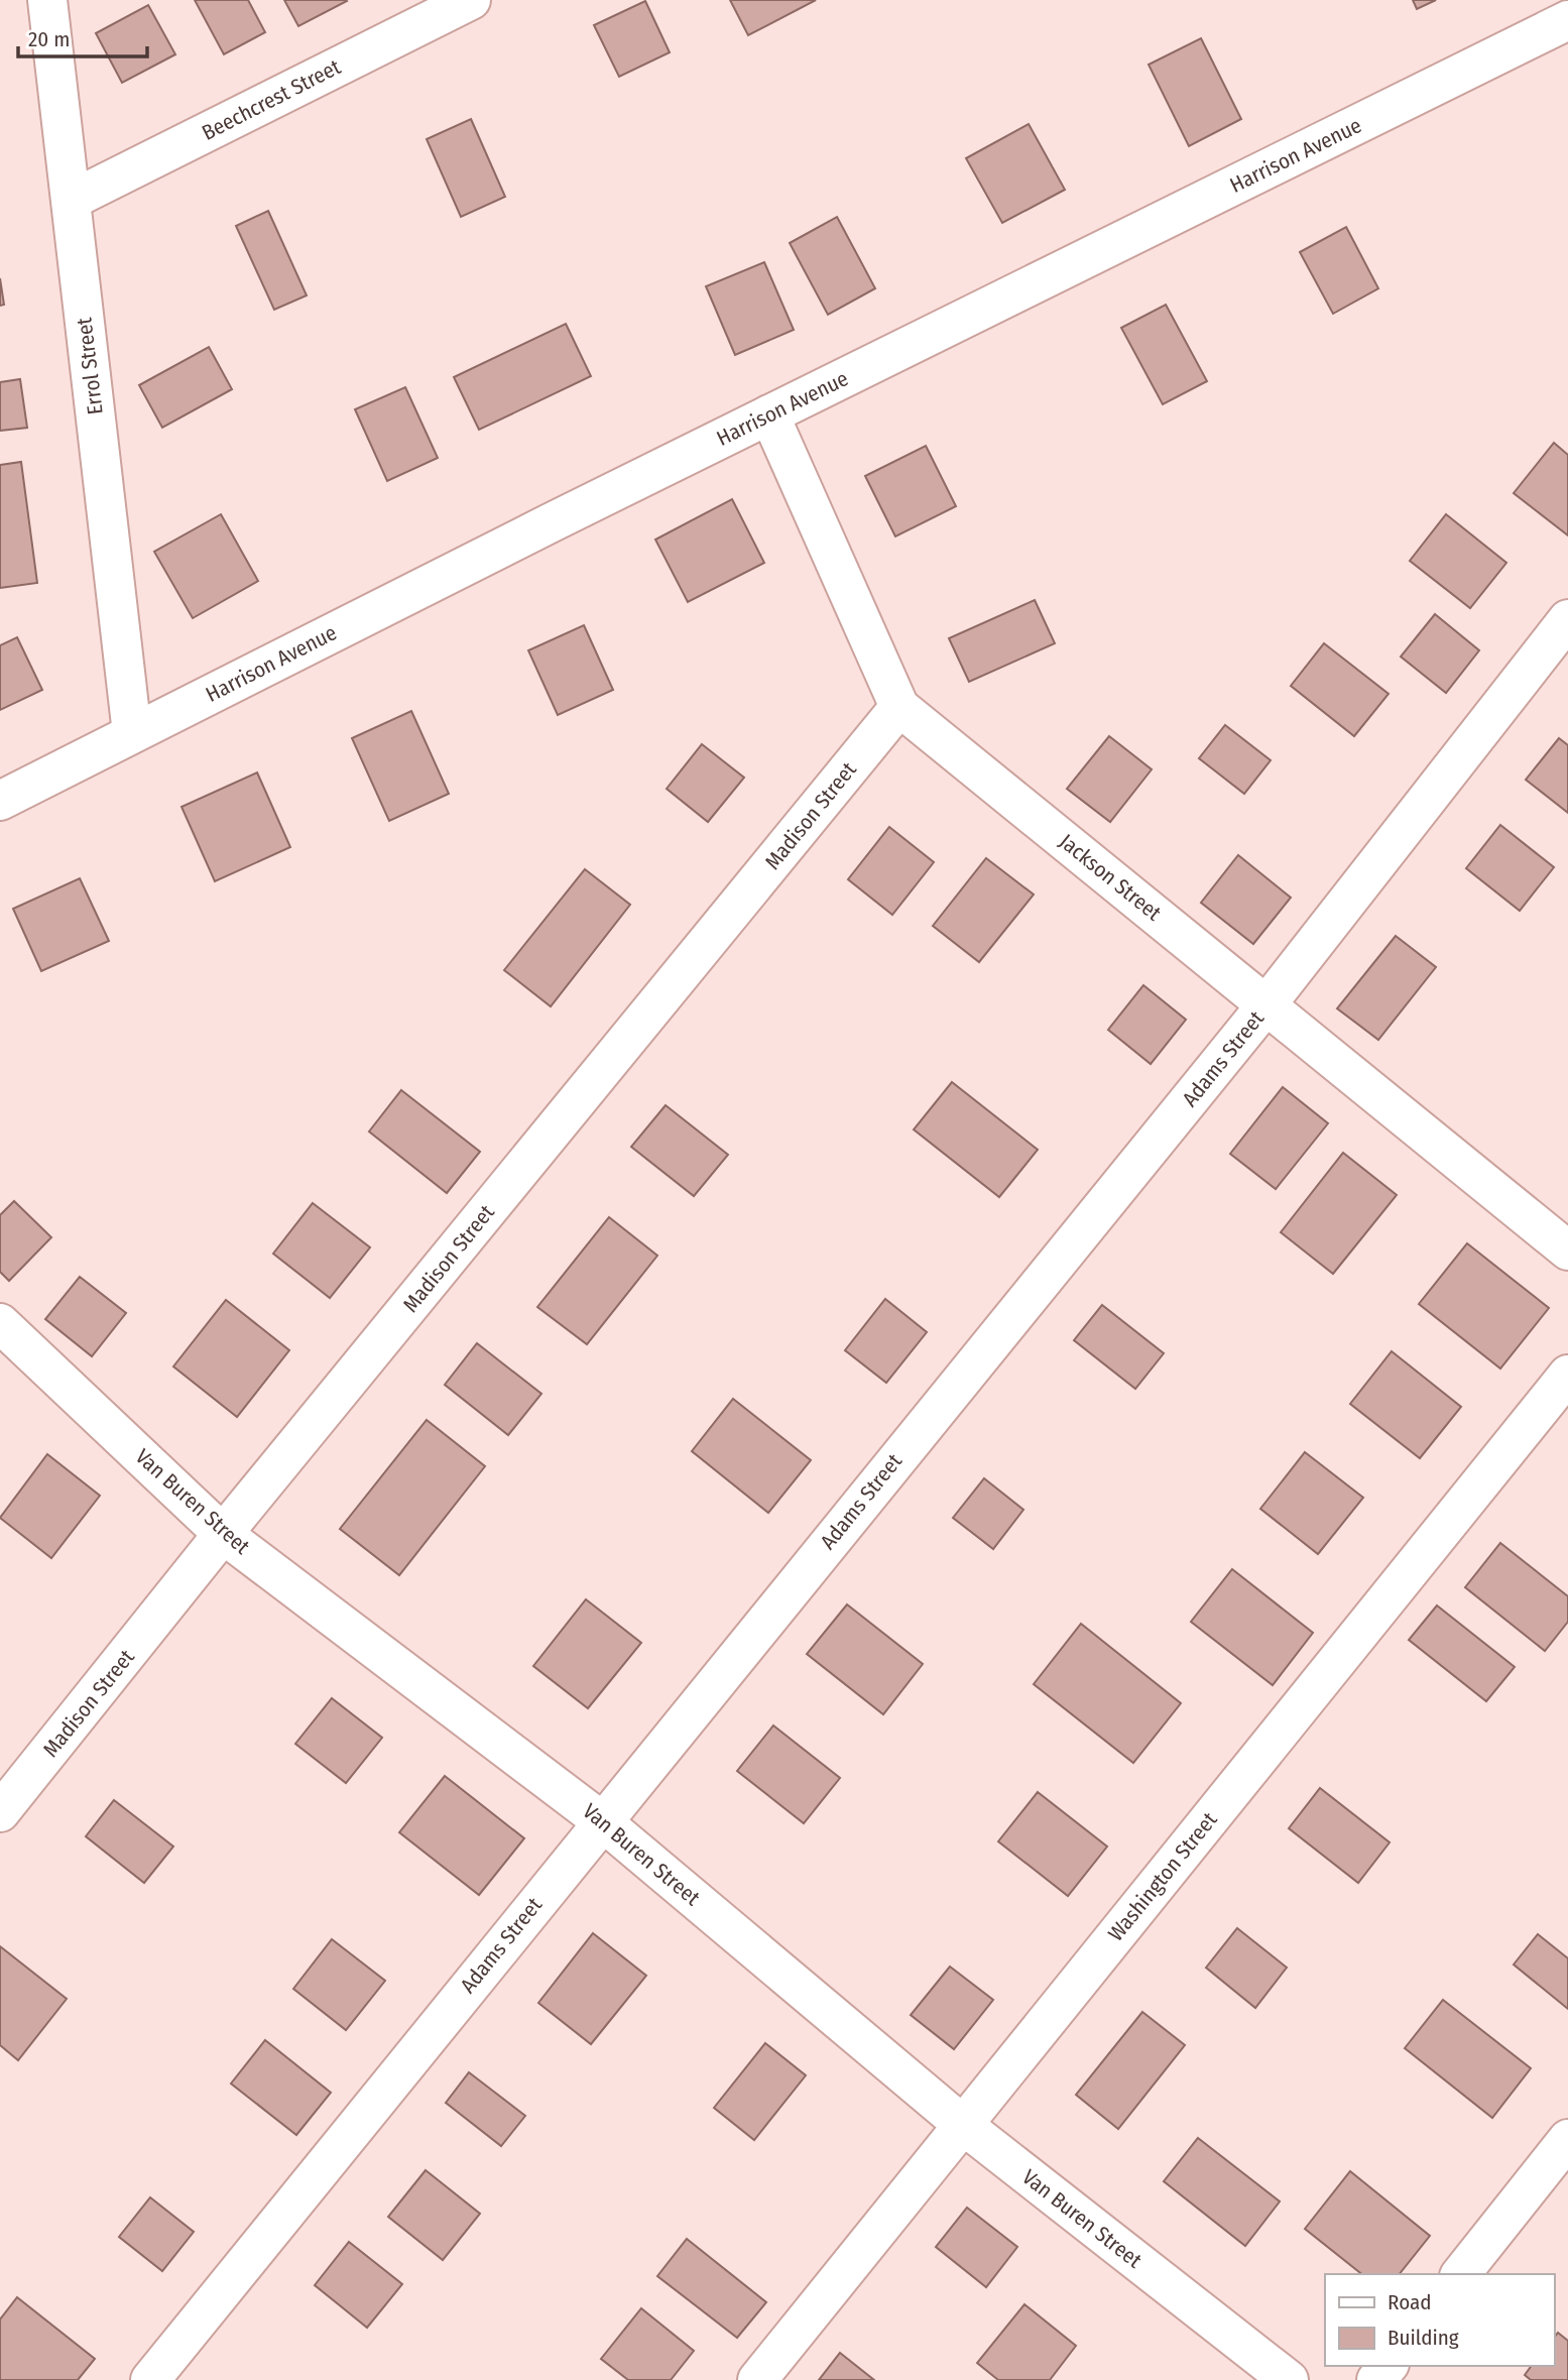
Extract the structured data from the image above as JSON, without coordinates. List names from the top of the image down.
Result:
{
  "streets": {
    "street": [
      "Beechcrest Street",
      "Harrison Avenue",
      "Errol Street",
      "Madison Street",
      "Jackson Street",
      "Adams Street",
      "Van Buren Street",
      "Washington Street"
    ]
  },
  "crossings": [
    ["Beechcrest Street", "Errol Street"],
    ["Harrison Avenue", "Errol Street"],
    ["Harrison Avenue", "Jackson Street"],
    ["Madison Street", "Jackson Street"],
    ["Madison Street", "Van Buren Street"],
    ["Jackson Street", "Adams Street"],
    ["Adams Street", "Van Buren Street"],
    ["Van Buren Street", "Washington Street"]
  ],
  "legend": ["Road", "Building"],
  "scale_bar": "20 m"
}
